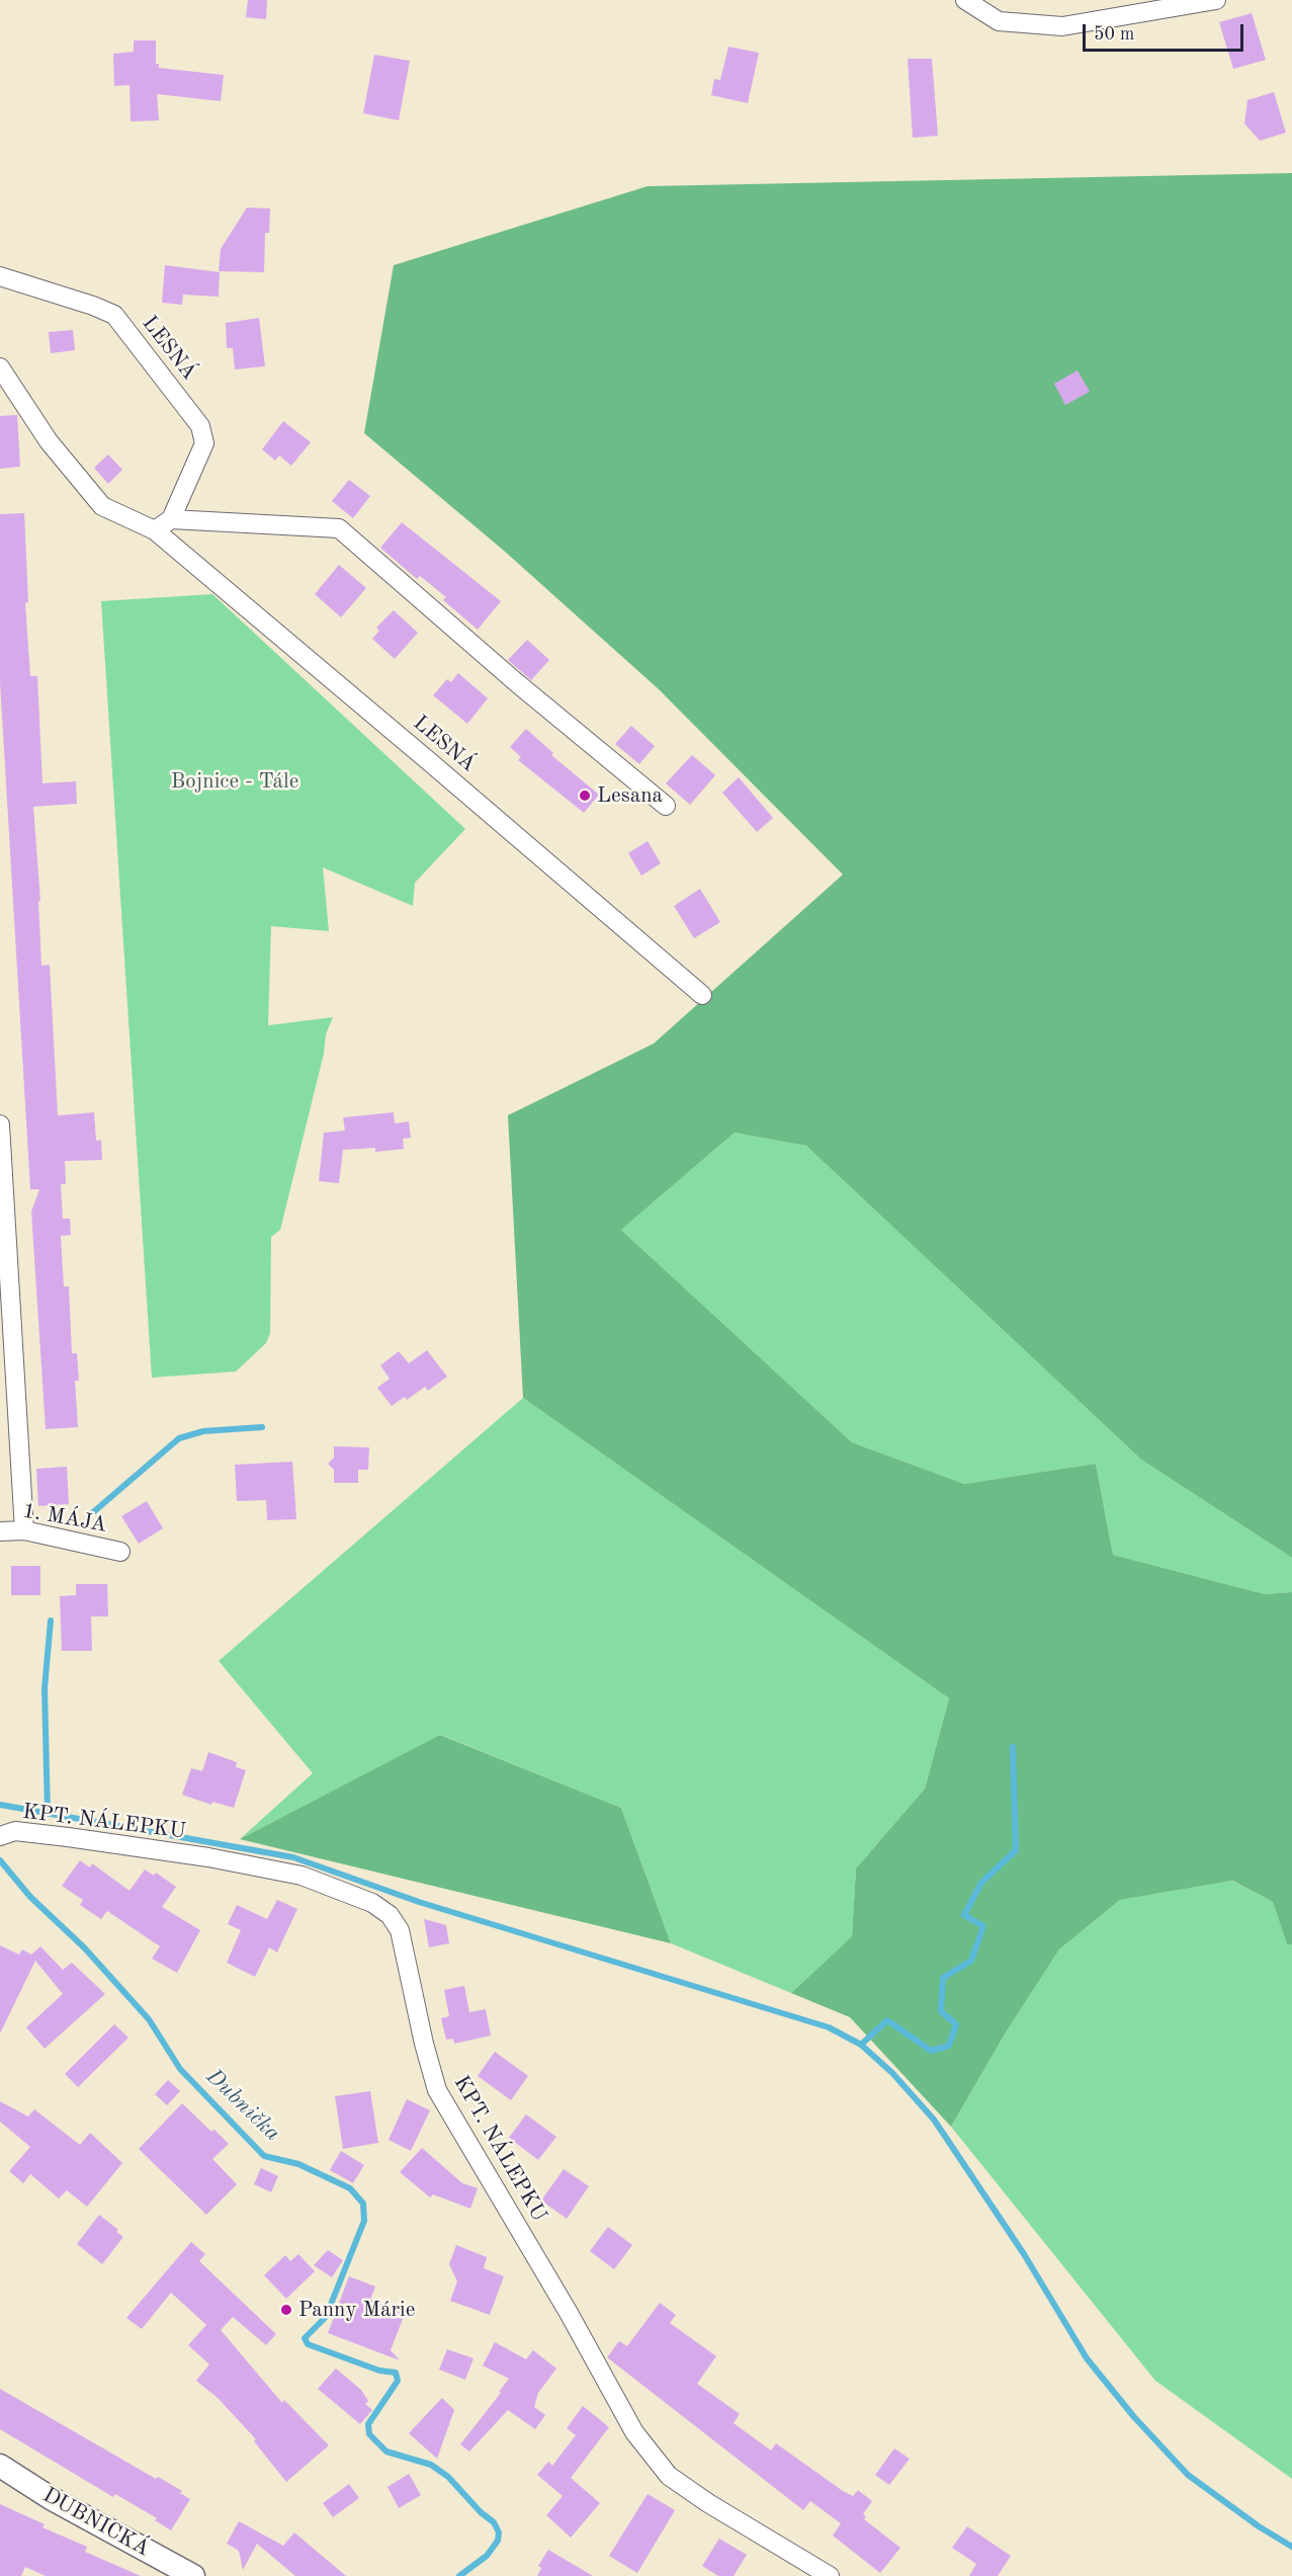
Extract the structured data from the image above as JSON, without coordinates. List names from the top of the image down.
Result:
{
  "streets": {
    "street": [
      "LESNÁ",
      "1. MÁJA",
      "KPT. NÁLEPKU",
      "DUBNICKÁ"
    ]
  },
  "water": ["Dubnička"],
  "parks": ["Bojnice - Tále"],
  "places": ["Lesana", "Panny Márie"],
  "scale_bar": "50 m"
}
